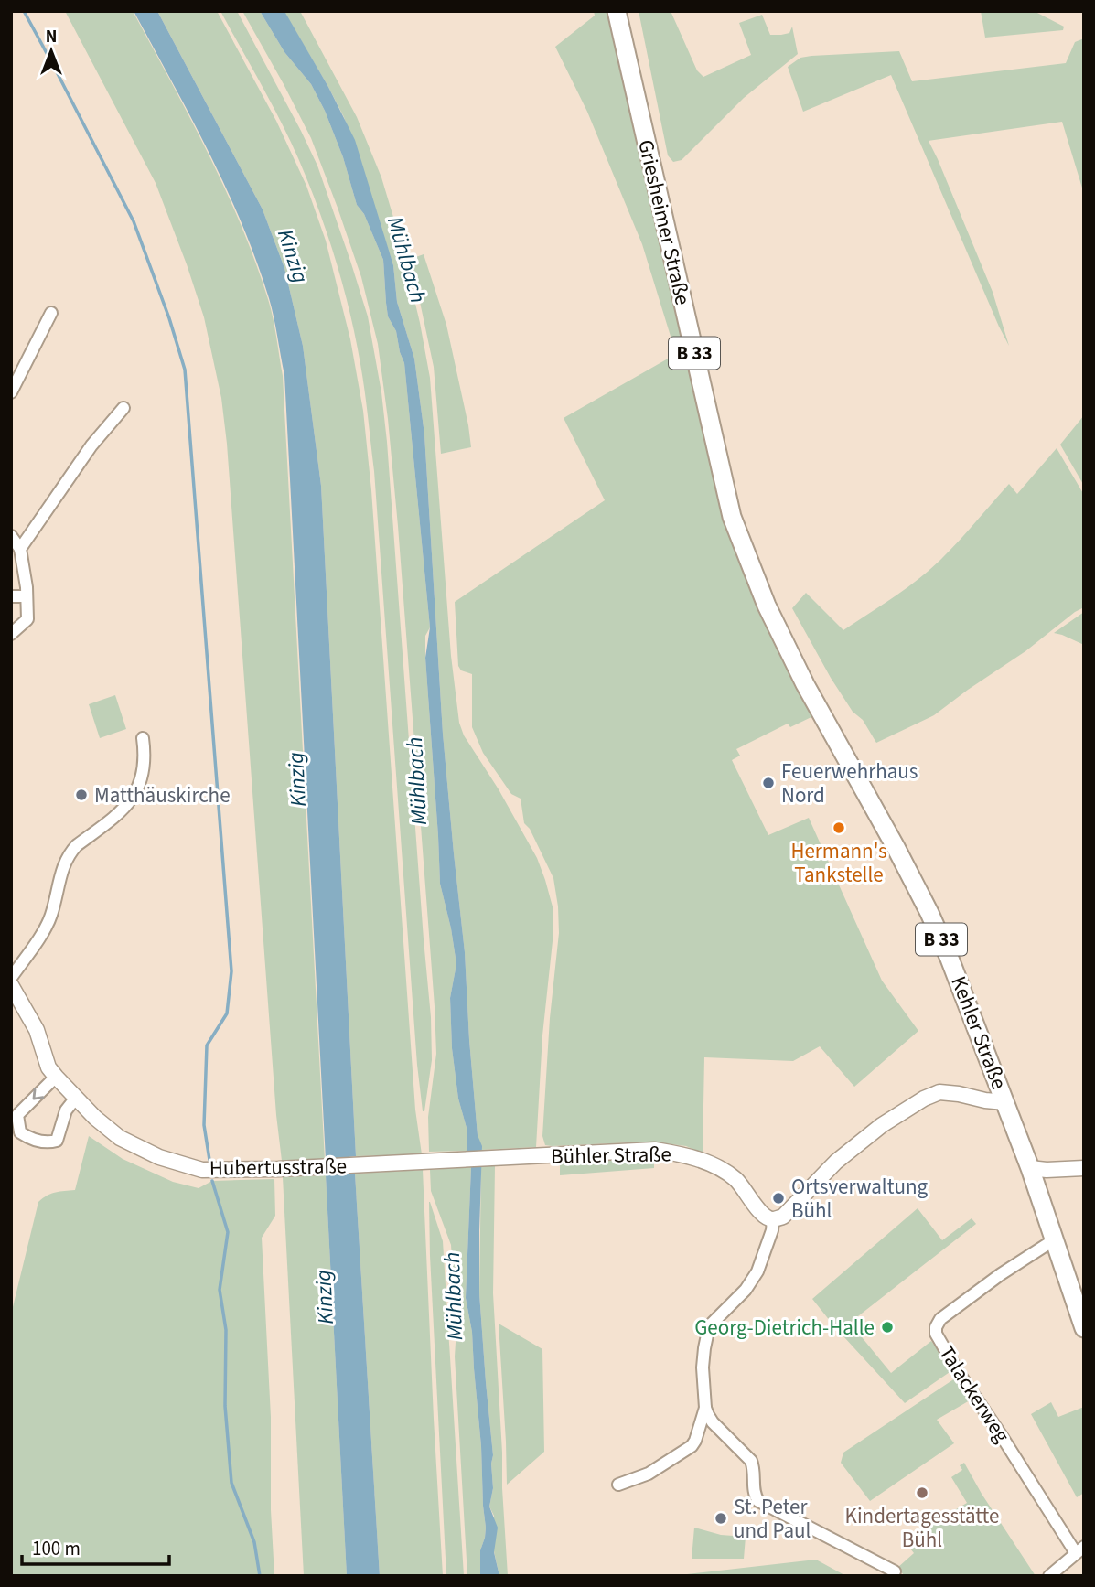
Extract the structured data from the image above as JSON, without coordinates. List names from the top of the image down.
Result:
{
  "streets": {
    "main road": ["Griesheimer Straße", "B 33", "Kehler Straße"],
    "street": ["Bühler Straße", "Hubertusstraße", "Talackerweg"]
  },
  "crossings": [
    ["Griesheimer Straße", "Kehler Straße"],
    ["Kehler Straße", "Talackerweg"],
    ["Bühler Straße", "Hubertusstraße"]
  ],
  "water": ["Kinzig", "Mühlbach"],
  "places": [
    "Feuerwehrhaus Nord",
    "Matthäuskirche",
    "Hermann's Tankstelle",
    "Ortsverwaltung Bühl",
    "Georg-Dietrich-Halle",
    "Kindertagesstätte Bühl",
    "St. Peter und Paul"
  ],
  "scale_bar": "100 m",
  "north": "top"
}
